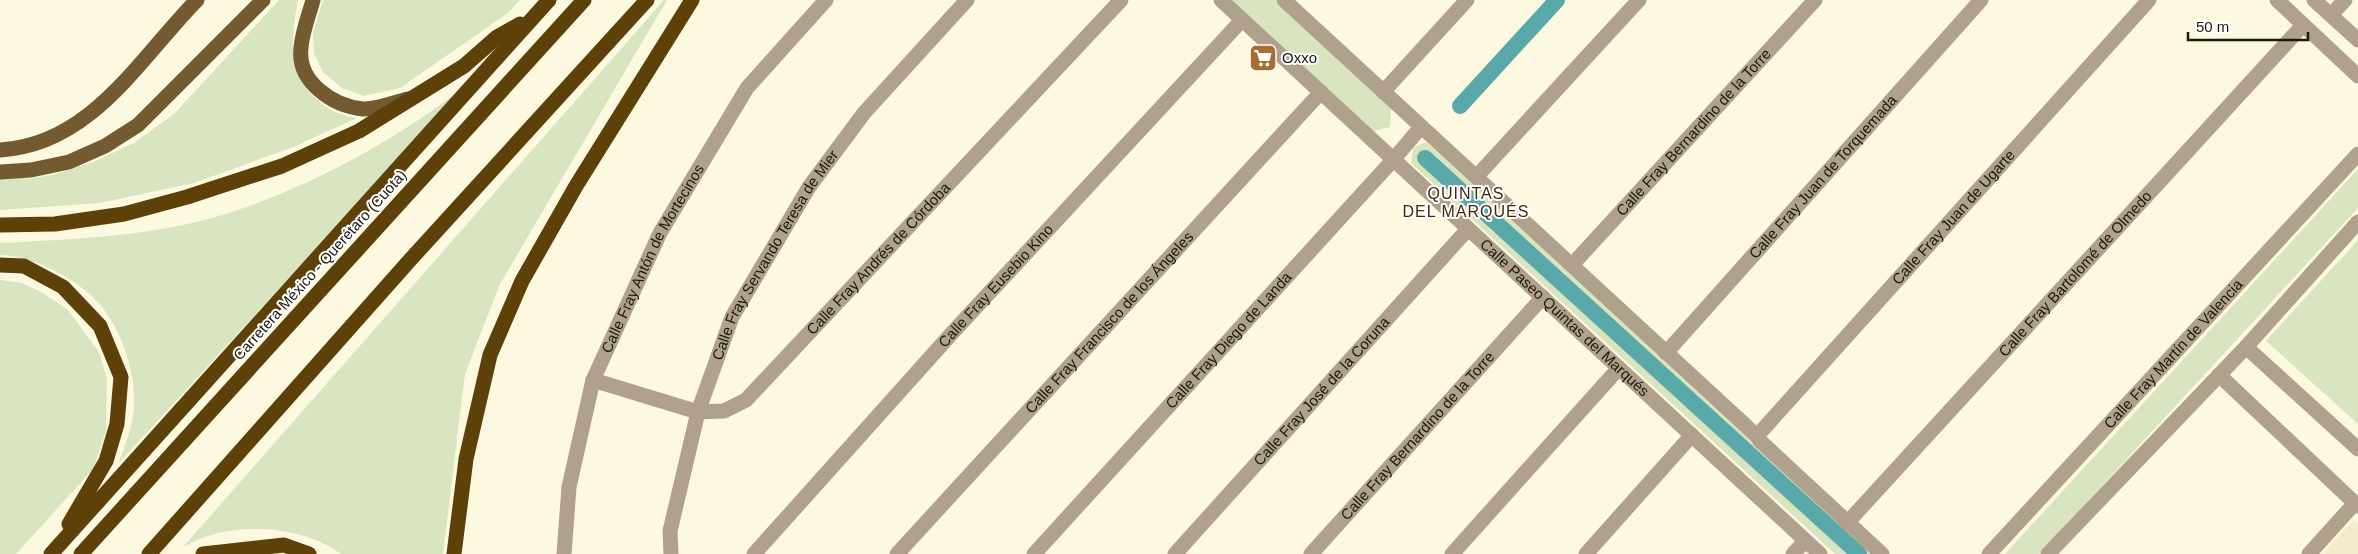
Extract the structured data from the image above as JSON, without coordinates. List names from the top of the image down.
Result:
{
  "streets": {
    "highway": ["Carretera México - Querétaro (Cuota)"],
    "street": [
      "Calle Fray Bernardino de la Torre",
      "Calle Fray Juan de Torquemada",
      "Calle Fray Juan de Ugarte",
      "Calle Fray Servando Teresa de Mier",
      "Calle Fray Antón de Mortecinos",
      "Calle Fray Andrés de Córdoba",
      "Calle Fray Bartolomé de Olmedo",
      "Calle Fray Eusebio Kino",
      "Calle Paseo Quintas del Marqués",
      "Calle Fray Francisco de los Ángeles",
      "Calle Fray Diego de Landa",
      "Calle Fray Martín de Valencia",
      "Calle Fray José de la Coruna"
    ]
  },
  "crossings": [
    ["Calle Fray Bernardino de la Torre", "Calle Paseo Quintas del Marqués"],
    ["Calle Fray Servando Teresa de Mier", "Calle Fray Andrés de Córdoba"],
    ["Calle Fray Antón de Mortecinos", "Calle Fray Andrés de Córdoba"],
    ["Calle Fray Eusebio Kino", "Calle Paseo Quintas del Marqués"],
    ["Calle Paseo Quintas del Marqués", "Calle Fray Francisco de los Ángeles"],
    ["Calle Paseo Quintas del Marqués", "Calle Fray Diego de Landa"],
    ["Calle Paseo Quintas del Marqués", "Calle Fray José de la Coruna"]
  ],
  "districts": ["QUINTAS DEL MARQUÉS"],
  "places": {
    "supermarket": ["Oxxo"]
  },
  "scale_bar": "50 m"
}
